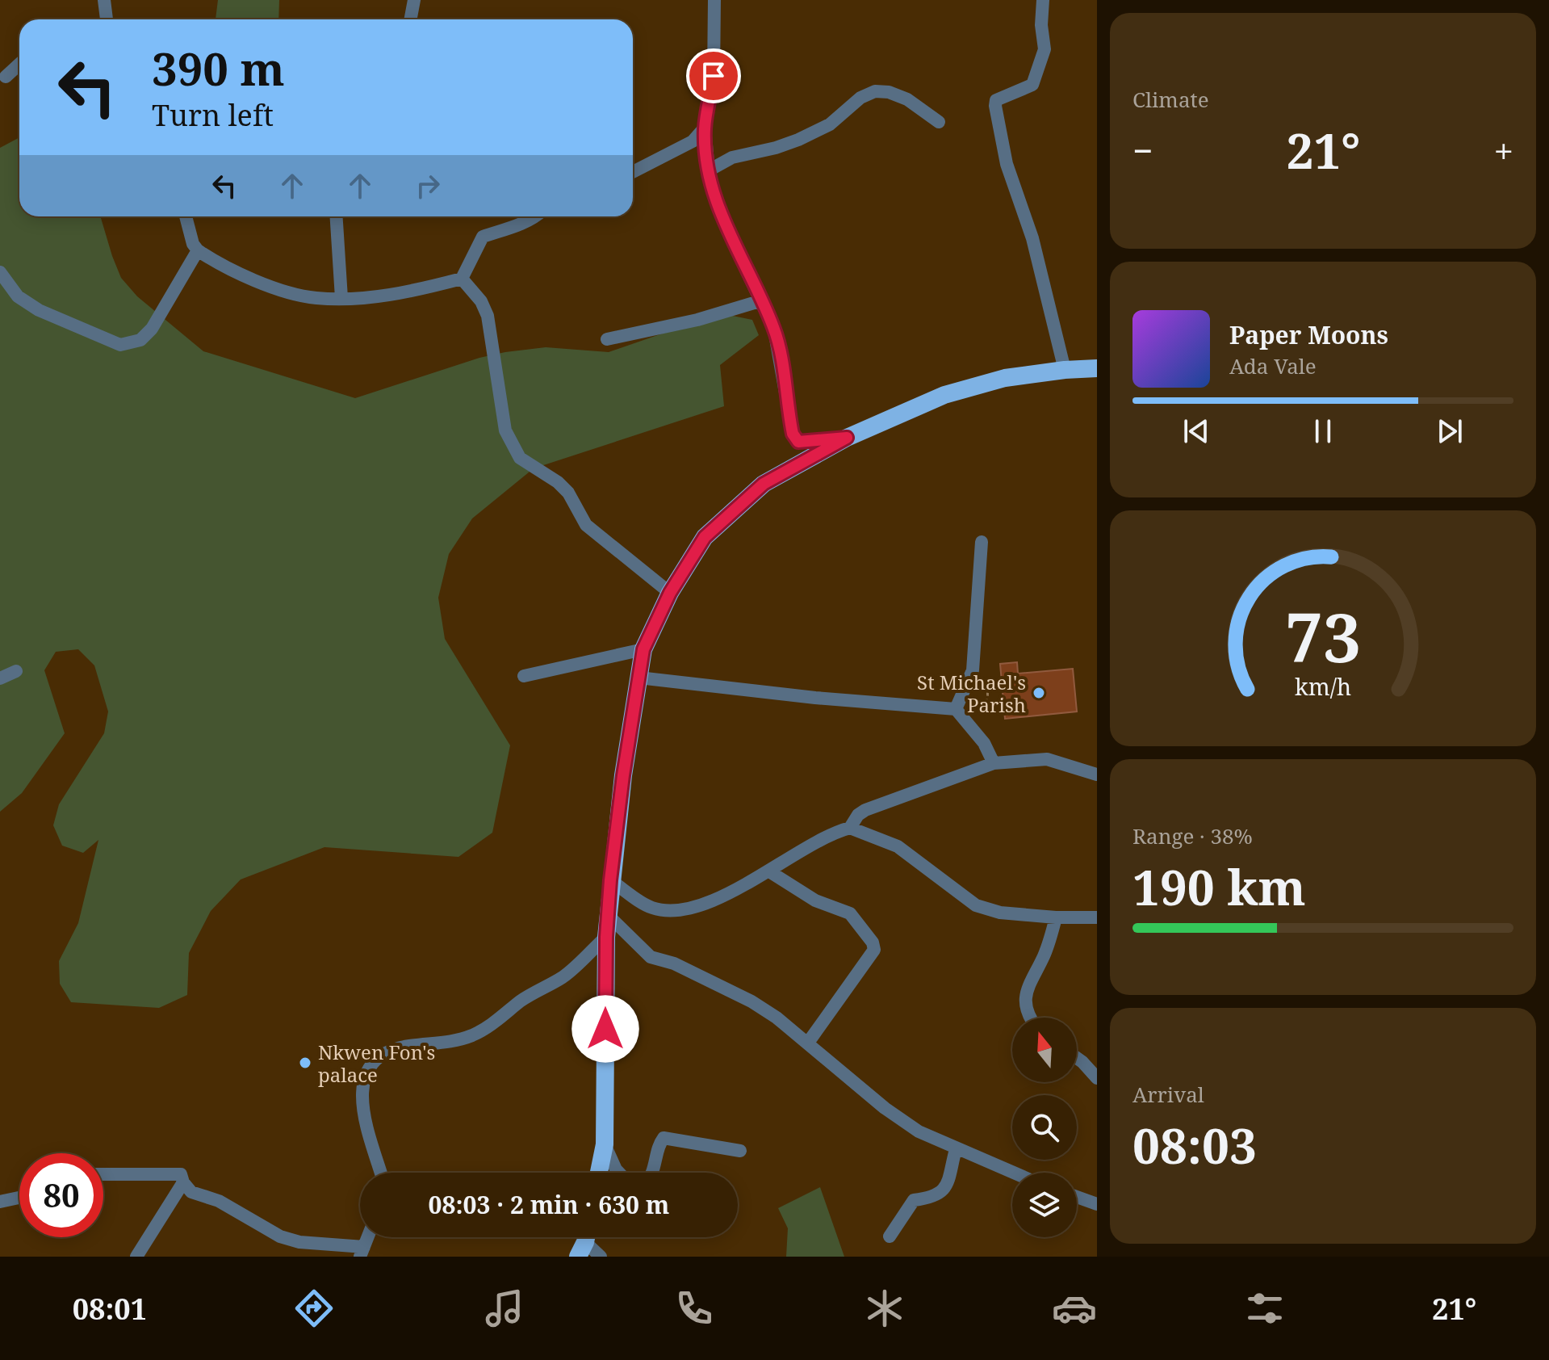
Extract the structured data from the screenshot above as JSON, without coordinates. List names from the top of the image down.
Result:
{
  "places": ["St Michael's Parish", "Nkwen Fon's palace"],
  "north": "top",
  "page": {
    "tile": [
      "Climate",
      ["Range · 38%", "190 km"],
      ["Arrival", "08:03"]
    ],
    "turn": ["390 m", "Turn left"],
    "heat": ["−", "21°", "+"],
    "song": ["Paper Moons", "Ada Vale"],
    "limit": "80",
    "trip": "08:03 · 2 min · 630 m",
    "tabs": ["08:01", "21°"],
    "gauge": ["73", "km/h"]
  }
}
